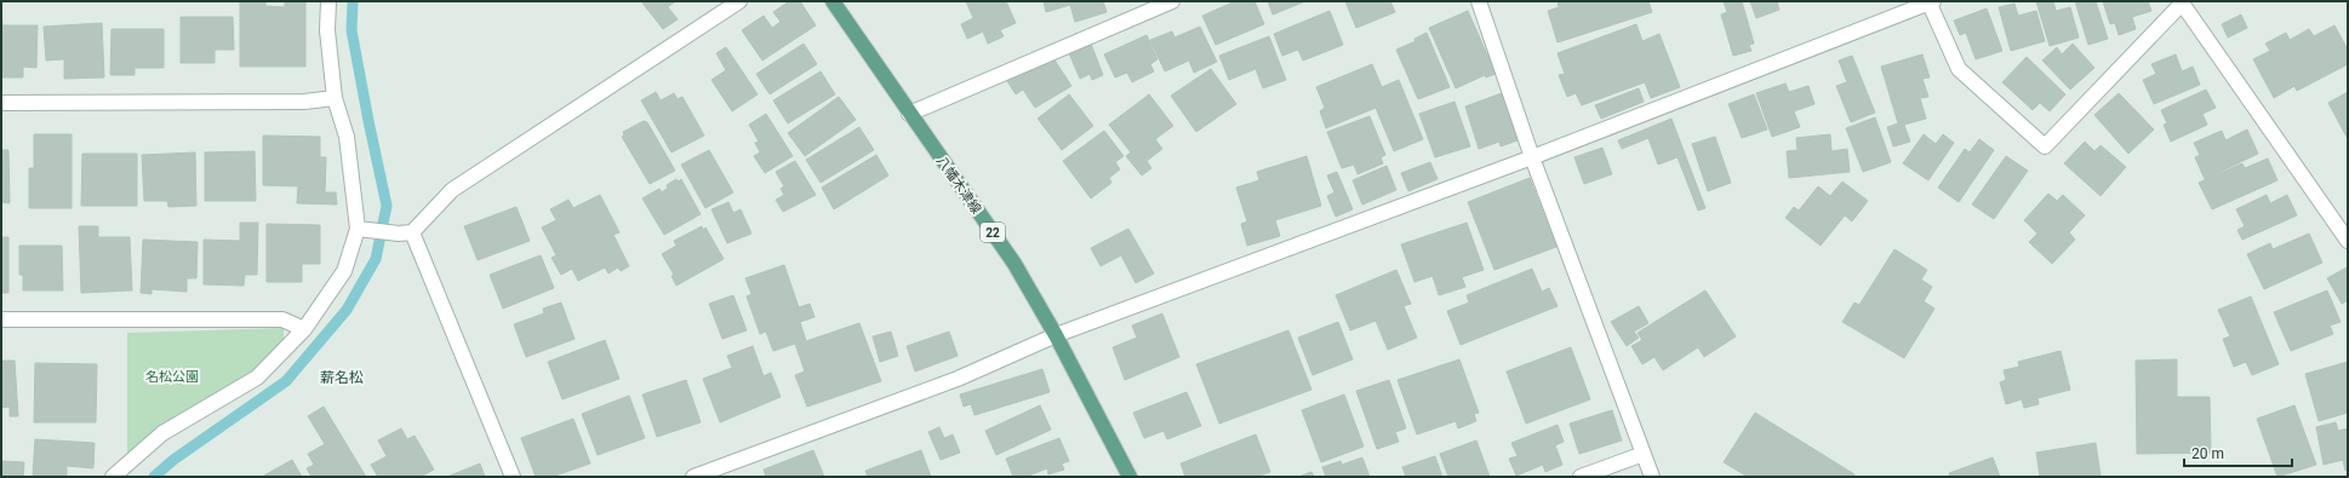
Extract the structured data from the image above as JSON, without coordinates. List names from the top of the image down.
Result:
{
  "streets": {
    "main road": ["八幡木津線", "22"]
  },
  "districts": ["薪名松"],
  "parks": ["名松公園"],
  "scale_bar": "20 m"
}
